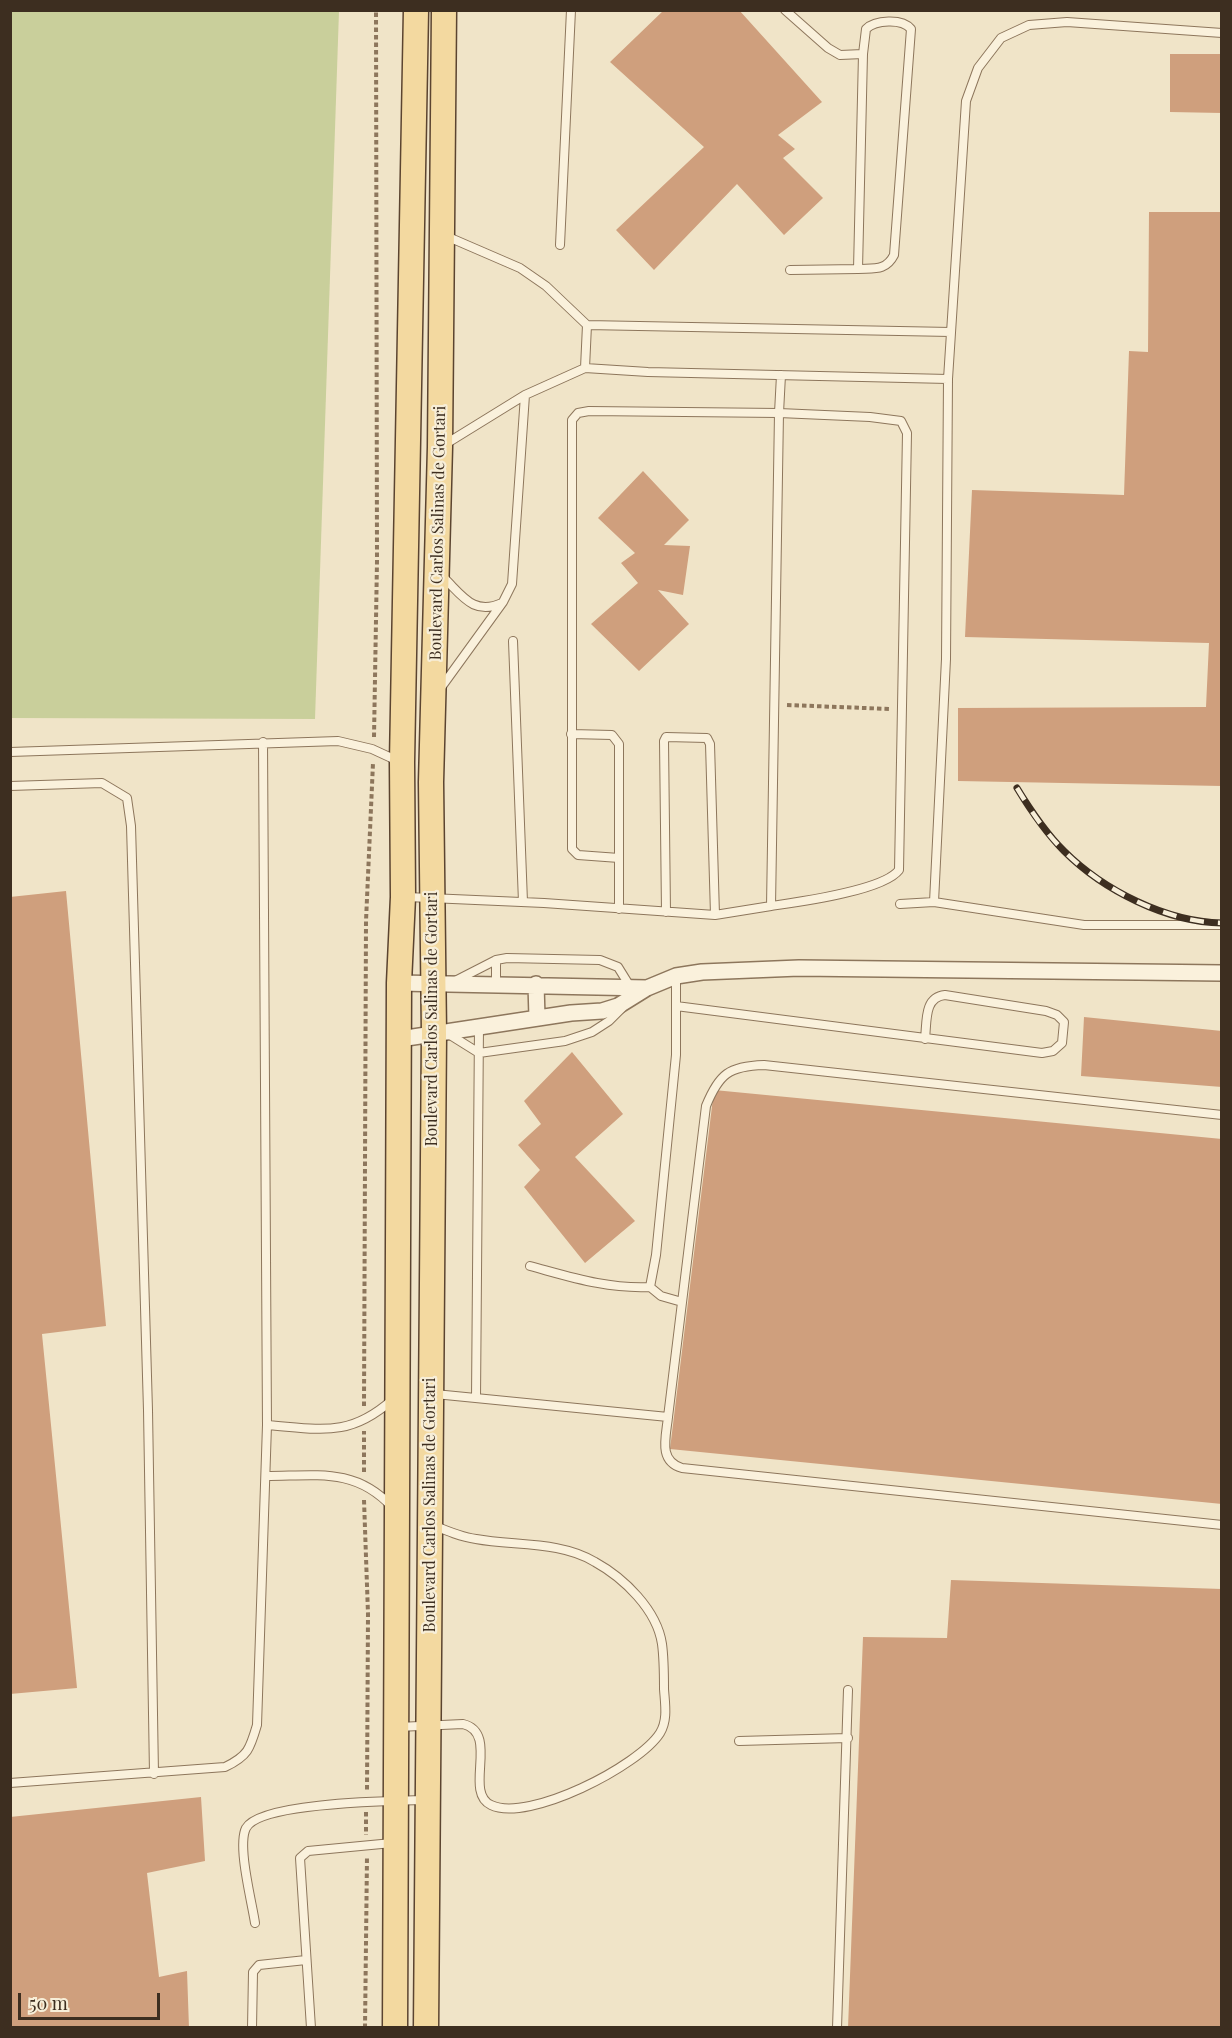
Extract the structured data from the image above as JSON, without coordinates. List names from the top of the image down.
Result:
{
  "streets": {
    "main road": ["Boulevard Carlos Salinas de Gortari"]
  },
  "scale_bar": "50 m"
}
